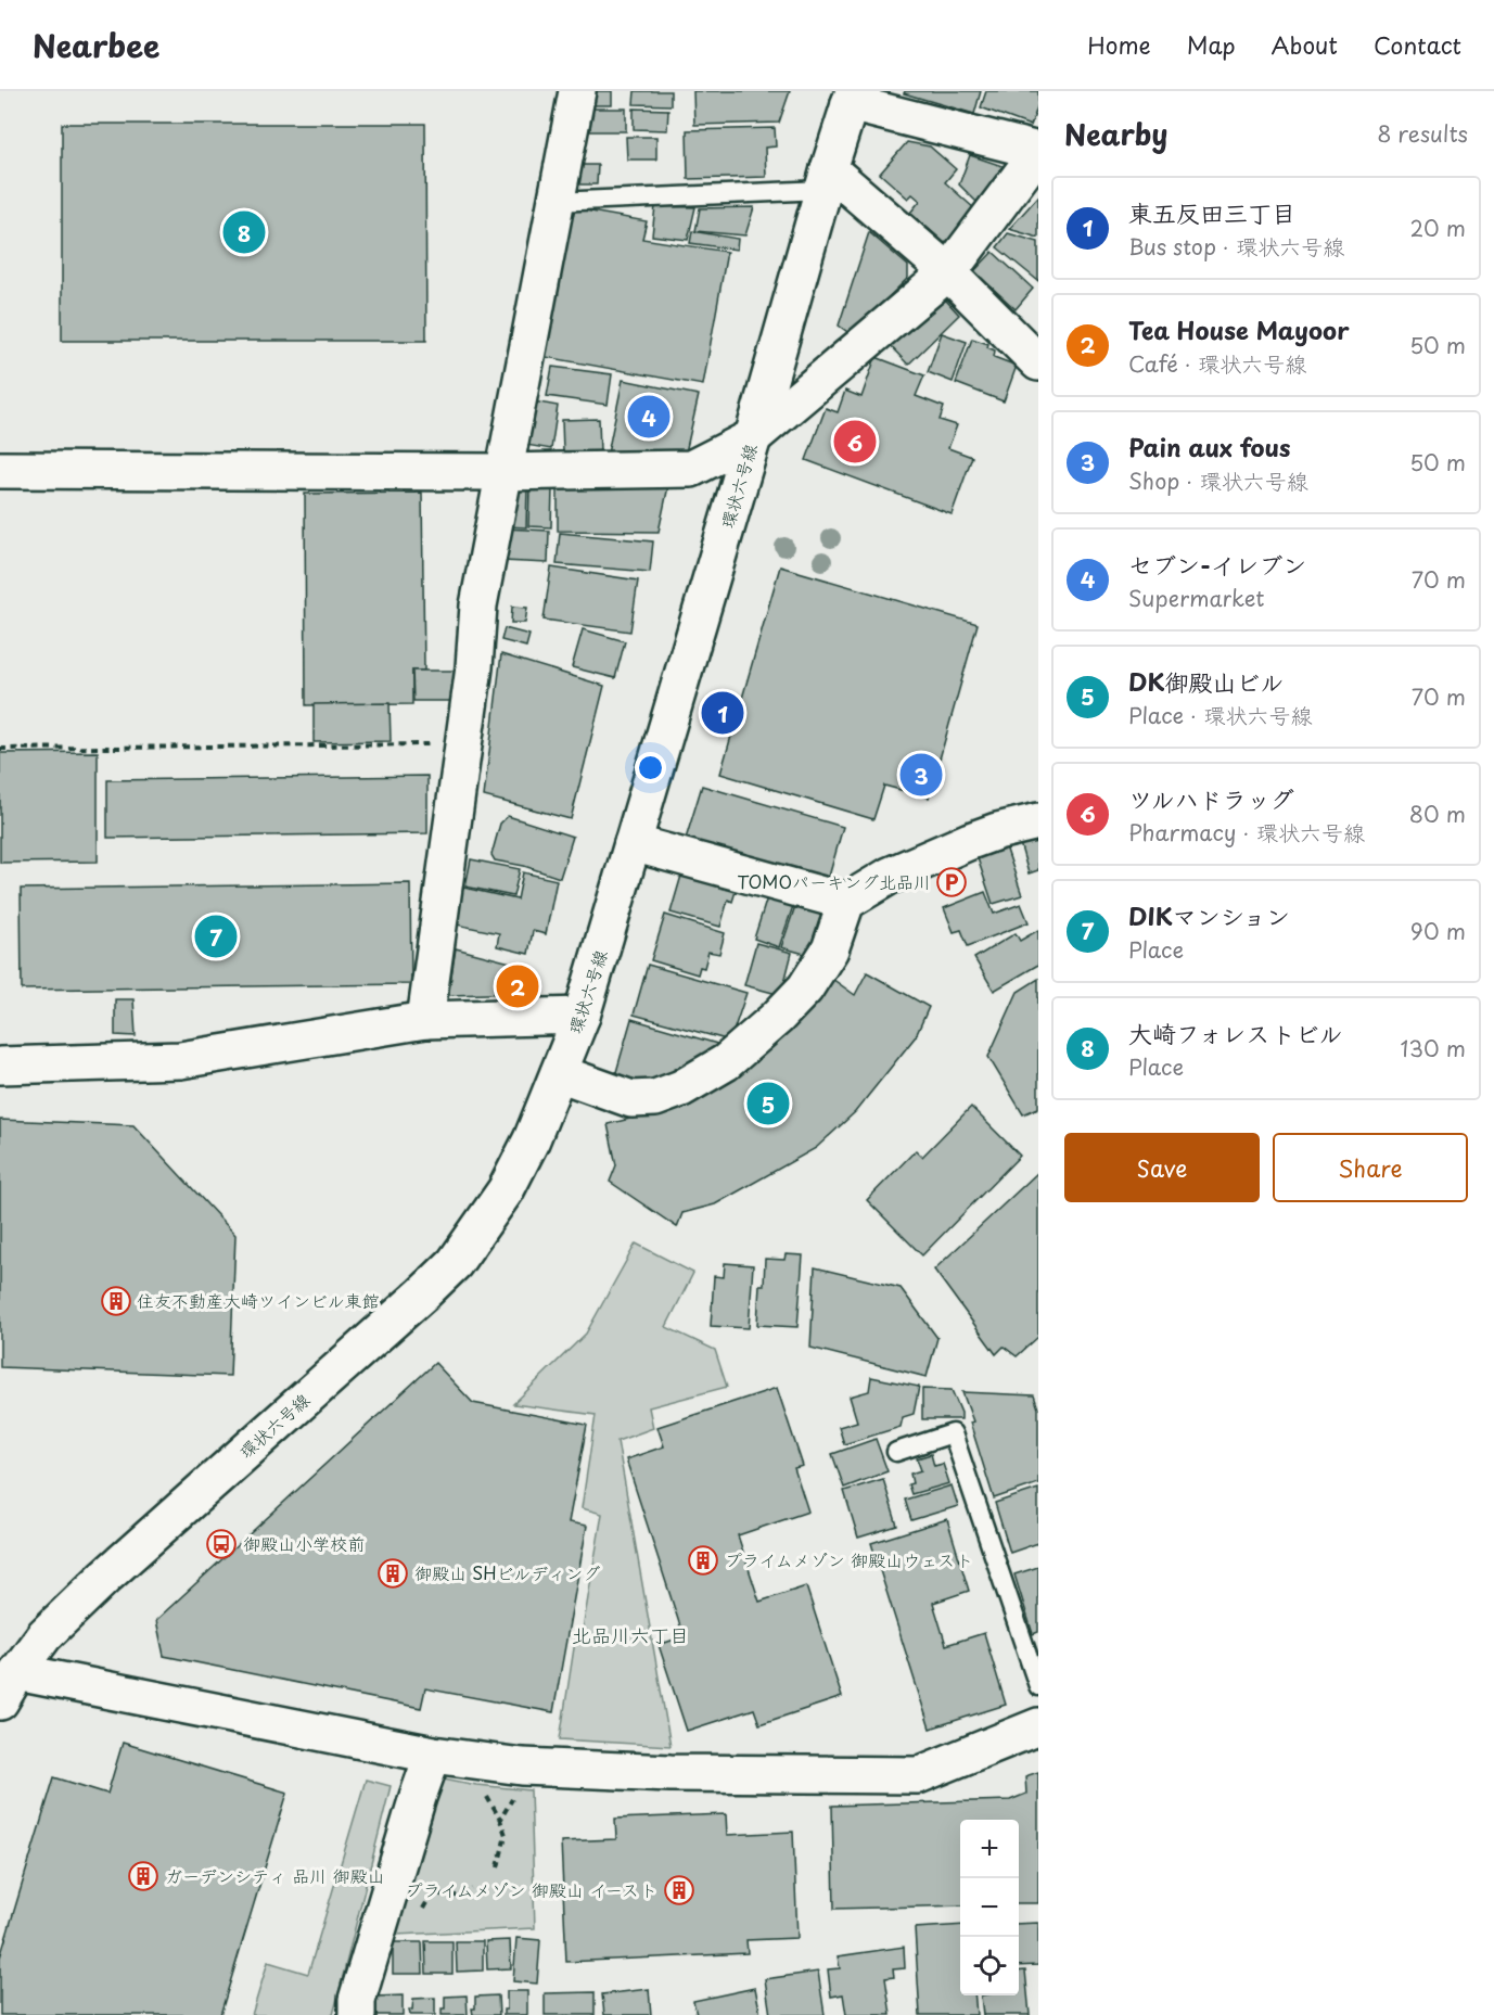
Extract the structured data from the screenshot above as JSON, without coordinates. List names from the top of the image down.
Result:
{
  "streets": {
    "street": ["環状六号線"]
  },
  "districts": ["北品川六丁目"],
  "places": {
    "parking": ["TOMOパーキング北品川"],
    "building": [
      "住友不動産大崎ツインビル東館",
      "プライムメゾン 御殿山ウェスト",
      "御殿山 SHビルディング",
      "ガーデンシティ 品川 御殿山",
      "プライムメゾン 御殿山 イースト"
    ],
    "bus stop": ["御殿山小学校前"]
  },
  "page": {
    "header": "Nearbee",
    "nav": [
      "Home",
      "Map",
      "About",
      "Contact"
    ],
    "heading": ["Nearby", "8 results"],
    "list": [
      {
        "mark": "1",
        "name": "東五反田三丁目",
        "note": "Bus stop · 環状六号線",
        "value": "20 m"
      },
      {
        "mark": "2",
        "name": "Tea House Mayoor",
        "note": "Café · 環状六号線",
        "value": "50 m"
      },
      {
        "mark": "3",
        "name": "Pain aux fous",
        "note": "Shop · 環状六号線",
        "value": "50 m"
      },
      {
        "mark": "4",
        "name": "セブン-イレブン",
        "note": "Supermarket",
        "value": "70 m"
      },
      {
        "mark": "5",
        "name": "DK御殿山ビル",
        "note": "Place · 環状六号線",
        "value": "70 m"
      },
      {
        "mark": "6",
        "name": "ツルハドラッグ",
        "note": "Pharmacy · 環状六号線",
        "value": "80 m"
      },
      {
        "mark": "7",
        "name": "DIKマンション",
        "note": "Place",
        "value": "90 m"
      },
      {
        "mark": "8",
        "name": "大崎フォレストビル",
        "note": "Place",
        "value": "130 m"
      }
    ],
    "pins": [
      "8",
      "4",
      "6",
      "1",
      "3",
      "7",
      "2",
      "5"
    ],
    "buttons": ["Save", "Share"],
    "map_buttons": ["+", "−"]
  }
}
